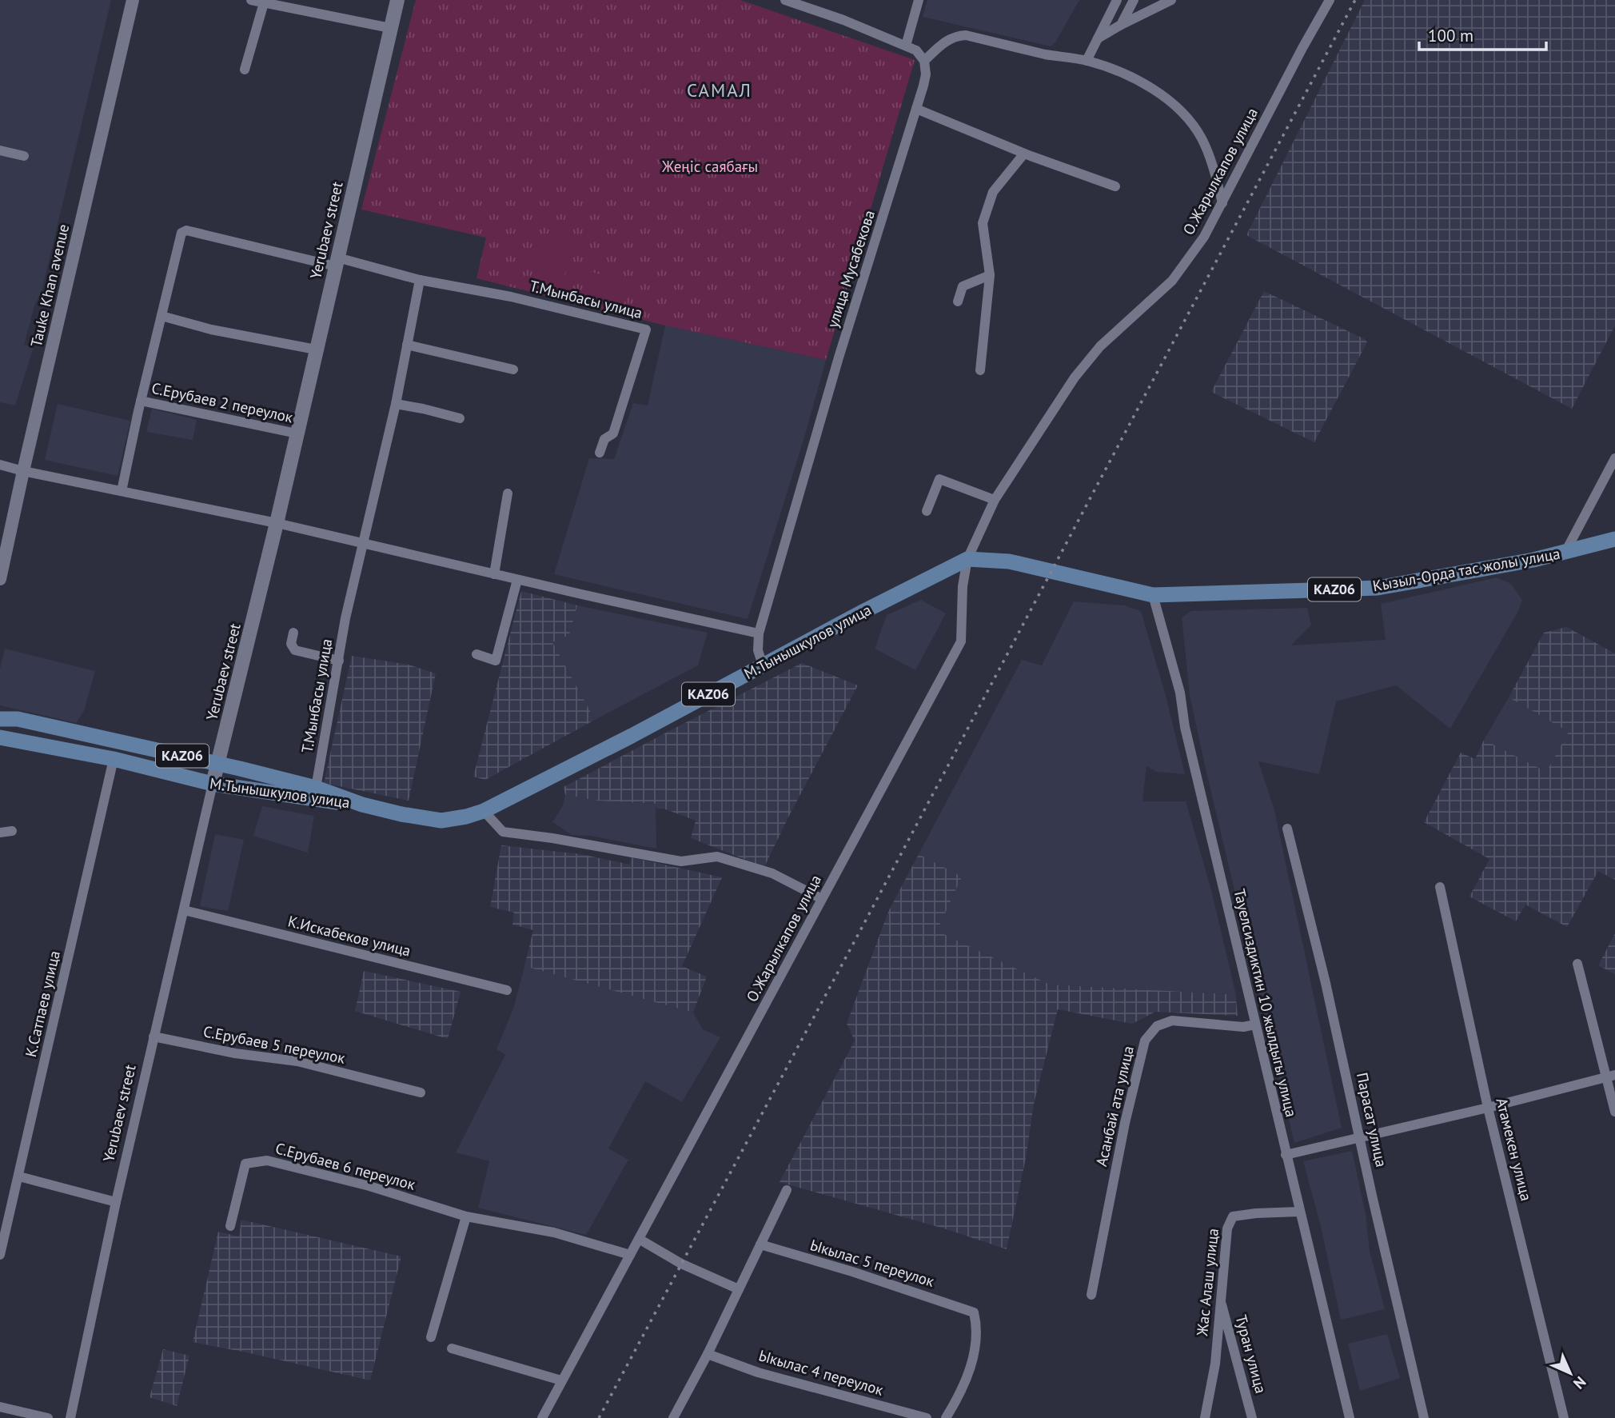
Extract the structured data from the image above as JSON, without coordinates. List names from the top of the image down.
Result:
{
  "streets": {
    "main road": [
      "Yerubaev street",
      "Кызыл-Орда тас жолы улица",
      "KАZ06",
      "М.Тынышкулов улица"
    ],
    "street": [
      "О.Жарылкапов улица",
      "улица Мусабекова",
      "Tauke Khan avenue",
      "Т.Мынбасы улица",
      "С.Ерубаев 2 переулок",
      "К.Искабеков улица",
      "Тауелсиздиктин 10 жылдыгы улица",
      "К.Сатпаев улица",
      "С.Ерубаев 5 переулок",
      "Асанбай ата улица",
      "Парасат улица",
      "Атамекен улица",
      "С.Ерубаев 6 переулок",
      "Ыкылас 5 переулок",
      "Жас Алаш улица",
      "Туран улица",
      "Ыкылас 4 переулок"
    ]
  },
  "crossings": [
    ["О.Жарылкапов улица", "Кызыл-Орда тас жолы улица"],
    ["О.Жарылкапов улица", "М.Тынышкулов улица"],
    ["О.Жарылкапов улица", "С.Ерубаев 6 переулок"],
    ["Yerubaev street", "Т.Мынбасы улица"],
    ["Yerubaev street", "С.Ерубаев 2 переулок"],
    ["Yerubaev street", "М.Тынышкулов улица"],
    ["Yerubaev street", "К.Искабеков улица"],
    ["Yerubaev street", "С.Ерубаев 5 переулок"],
    ["Т.Мынбасы улица", "М.Тынышкулов улица"],
    ["Кызыл-Орда тас жолы улица", "М.Тынышкулов улица"],
    ["Кызыл-Орда тас жолы улица", "Тауелсиздиктин 10 жылдыгы улица"],
    ["М.Тынышкулов улица", "К.Сатпаев улица"],
    ["Тауелсиздиктин 10 жылдыгы улица", "Асанбай ата улица"],
    ["Тауелсиздиктин 10 жылдыгы улица", "Жас Алаш улица"],
    ["Жас Алаш улица", "Туран улица"]
  ],
  "districts": ["САМАЛ"],
  "parks": ["Жеңіс саябағы"],
  "scale_bar": "100 m",
  "north": "bottom right"
}
